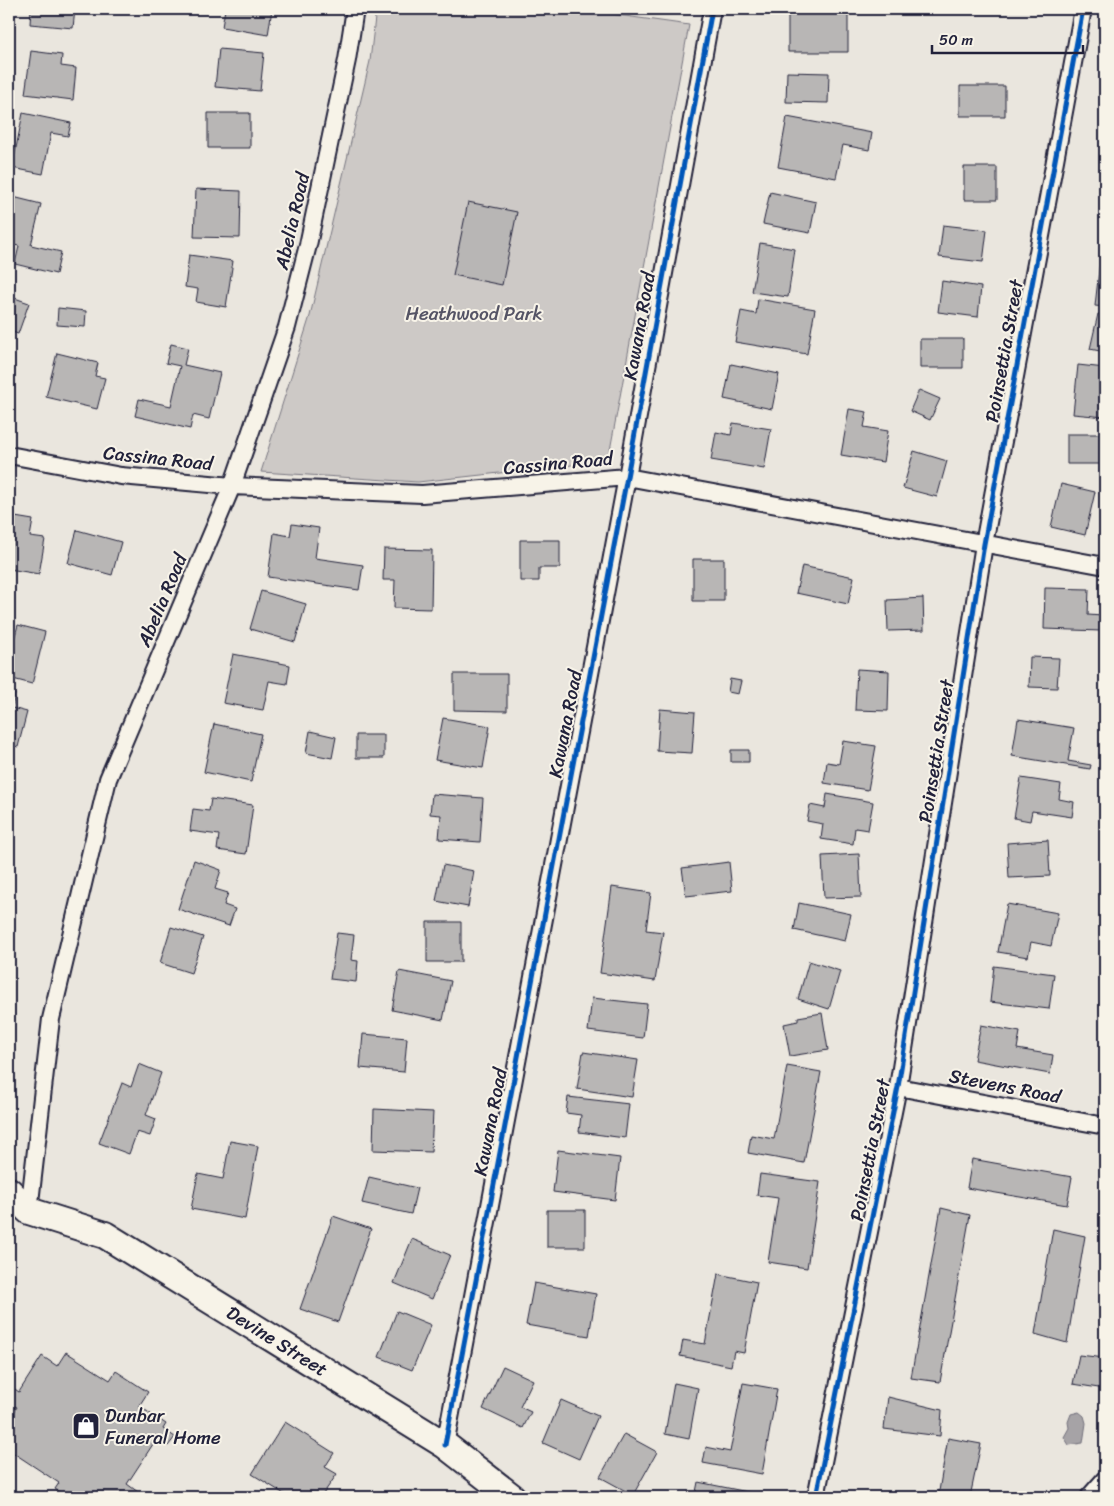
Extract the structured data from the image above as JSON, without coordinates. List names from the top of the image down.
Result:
{
  "streets": {
    "main road": ["Devine Street"],
    "street": [
      "Abelia Road",
      "Kawana Road",
      "Poinsettia Street",
      "Cassina Road",
      "Stevens Road"
    ]
  },
  "crossings": [
    ["Abelia Road", "Cassina Road"],
    ["Abelia Road", "Devine Street"],
    ["Kawana Road", "Cassina Road"],
    ["Kawana Road", "Devine Street"],
    ["Poinsettia Street", "Cassina Road"],
    ["Poinsettia Street", "Stevens Road"]
  ],
  "parks": ["Heathwood Park"],
  "places": {
    "shop": ["Dunbar Funeral Home"]
  },
  "scale_bar": "50 m"
}
